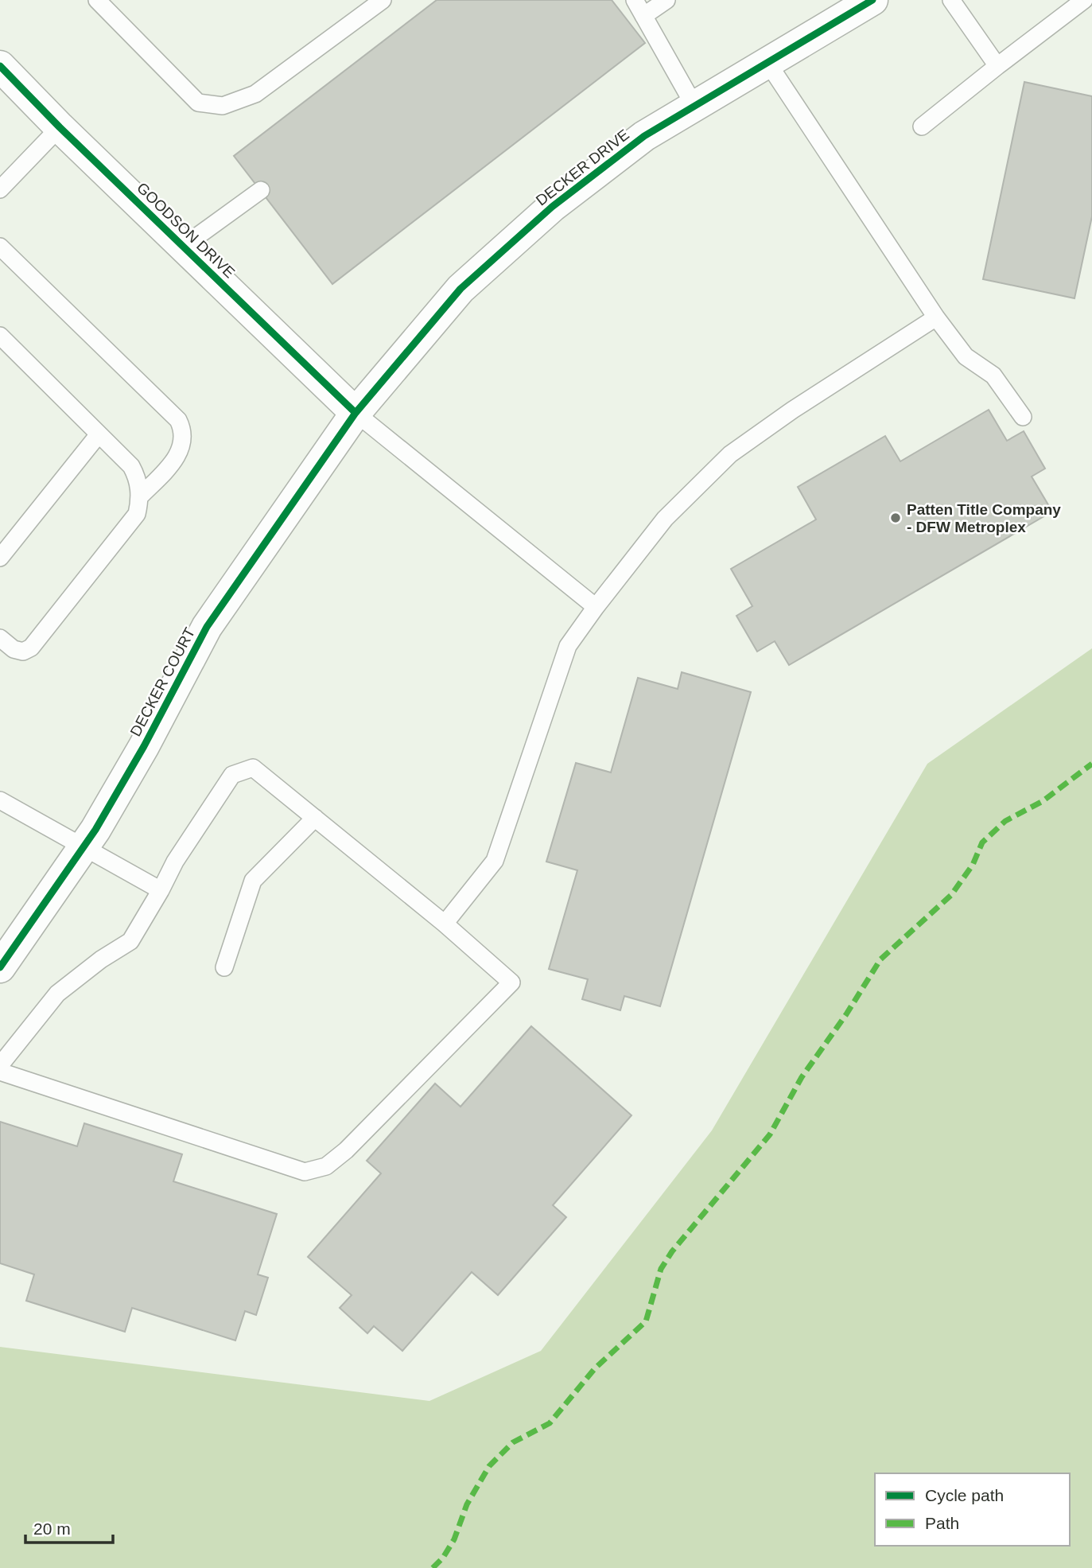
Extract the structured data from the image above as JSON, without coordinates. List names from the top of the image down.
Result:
{
  "streets": {
    "street": ["DECKER DRIVE", "GOODSON DRIVE", "DECKER COURT"]
  },
  "crossings": [
    ["DECKER DRIVE", "GOODSON DRIVE"],
    ["DECKER DRIVE", "DECKER COURT"],
    ["GOODSON DRIVE", "DECKER COURT"]
  ],
  "places": ["Patten Title Company - DFW Metroplex"],
  "legend": ["Cycle path", "Path"],
  "scale_bar": "20 m"
}
